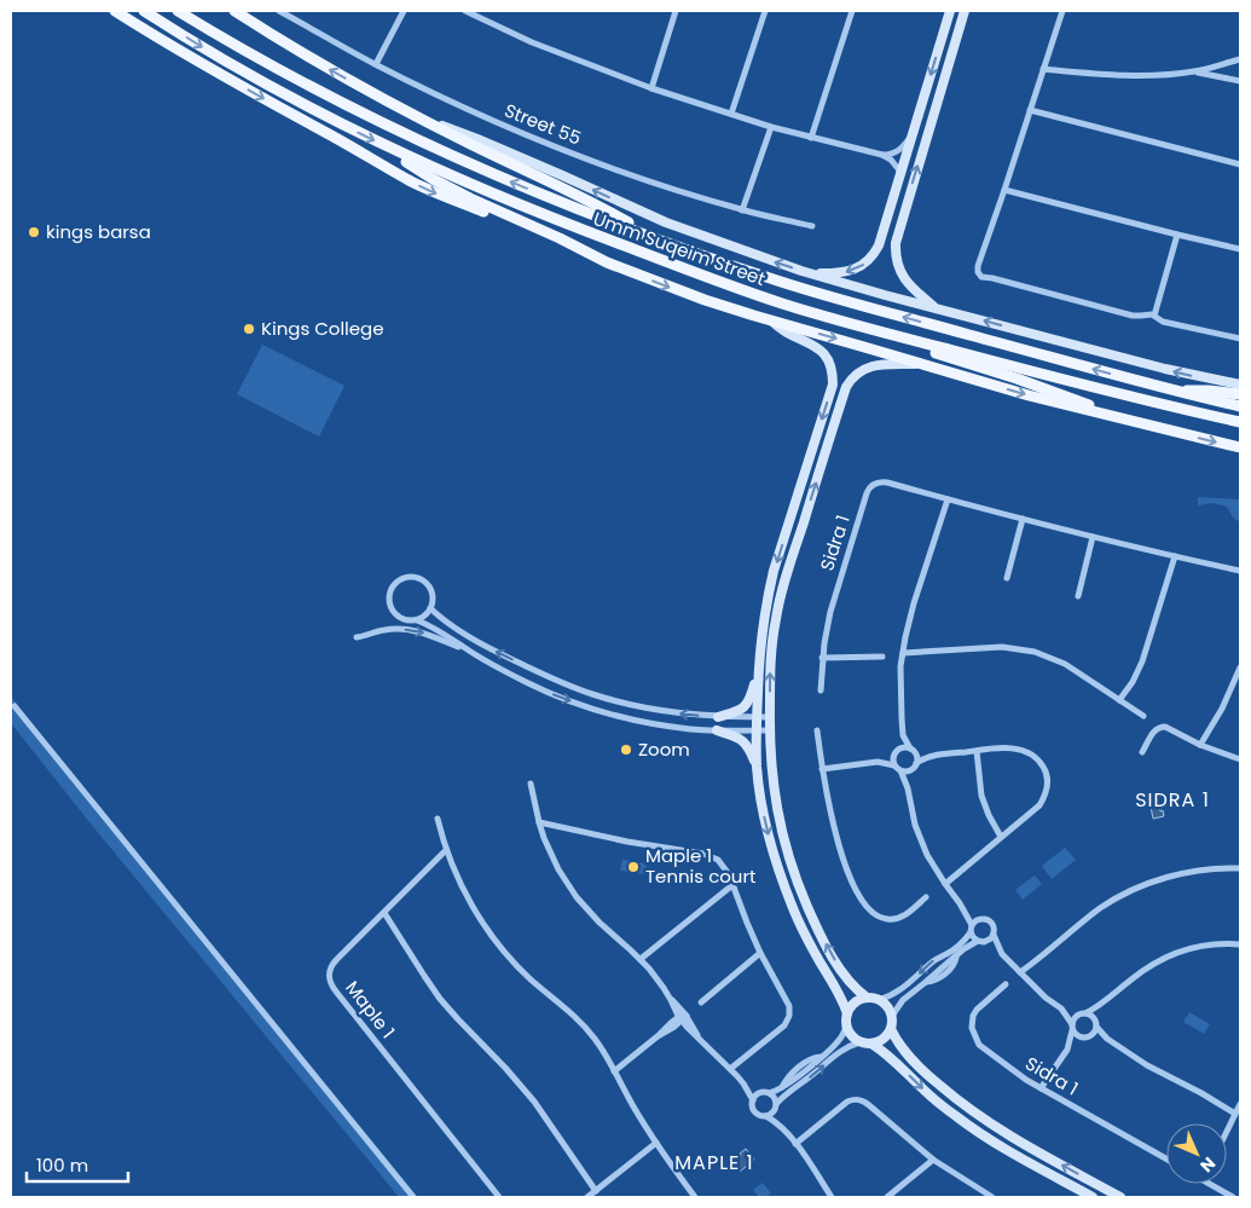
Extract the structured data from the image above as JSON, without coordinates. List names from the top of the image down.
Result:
{
  "streets": {
    "main road": ["Umm Suqeim Street"],
    "street": ["Street 55", "Sidra 1", "Maple 1"]
  },
  "districts": ["SIDRA 1", "MAPLE 1"],
  "places": [
    "kings barsa",
    "Kings College",
    "Zoom",
    "Maple 1 Tennis court"
  ],
  "scale_bar": "100 m",
  "north": "bottom right"
}
